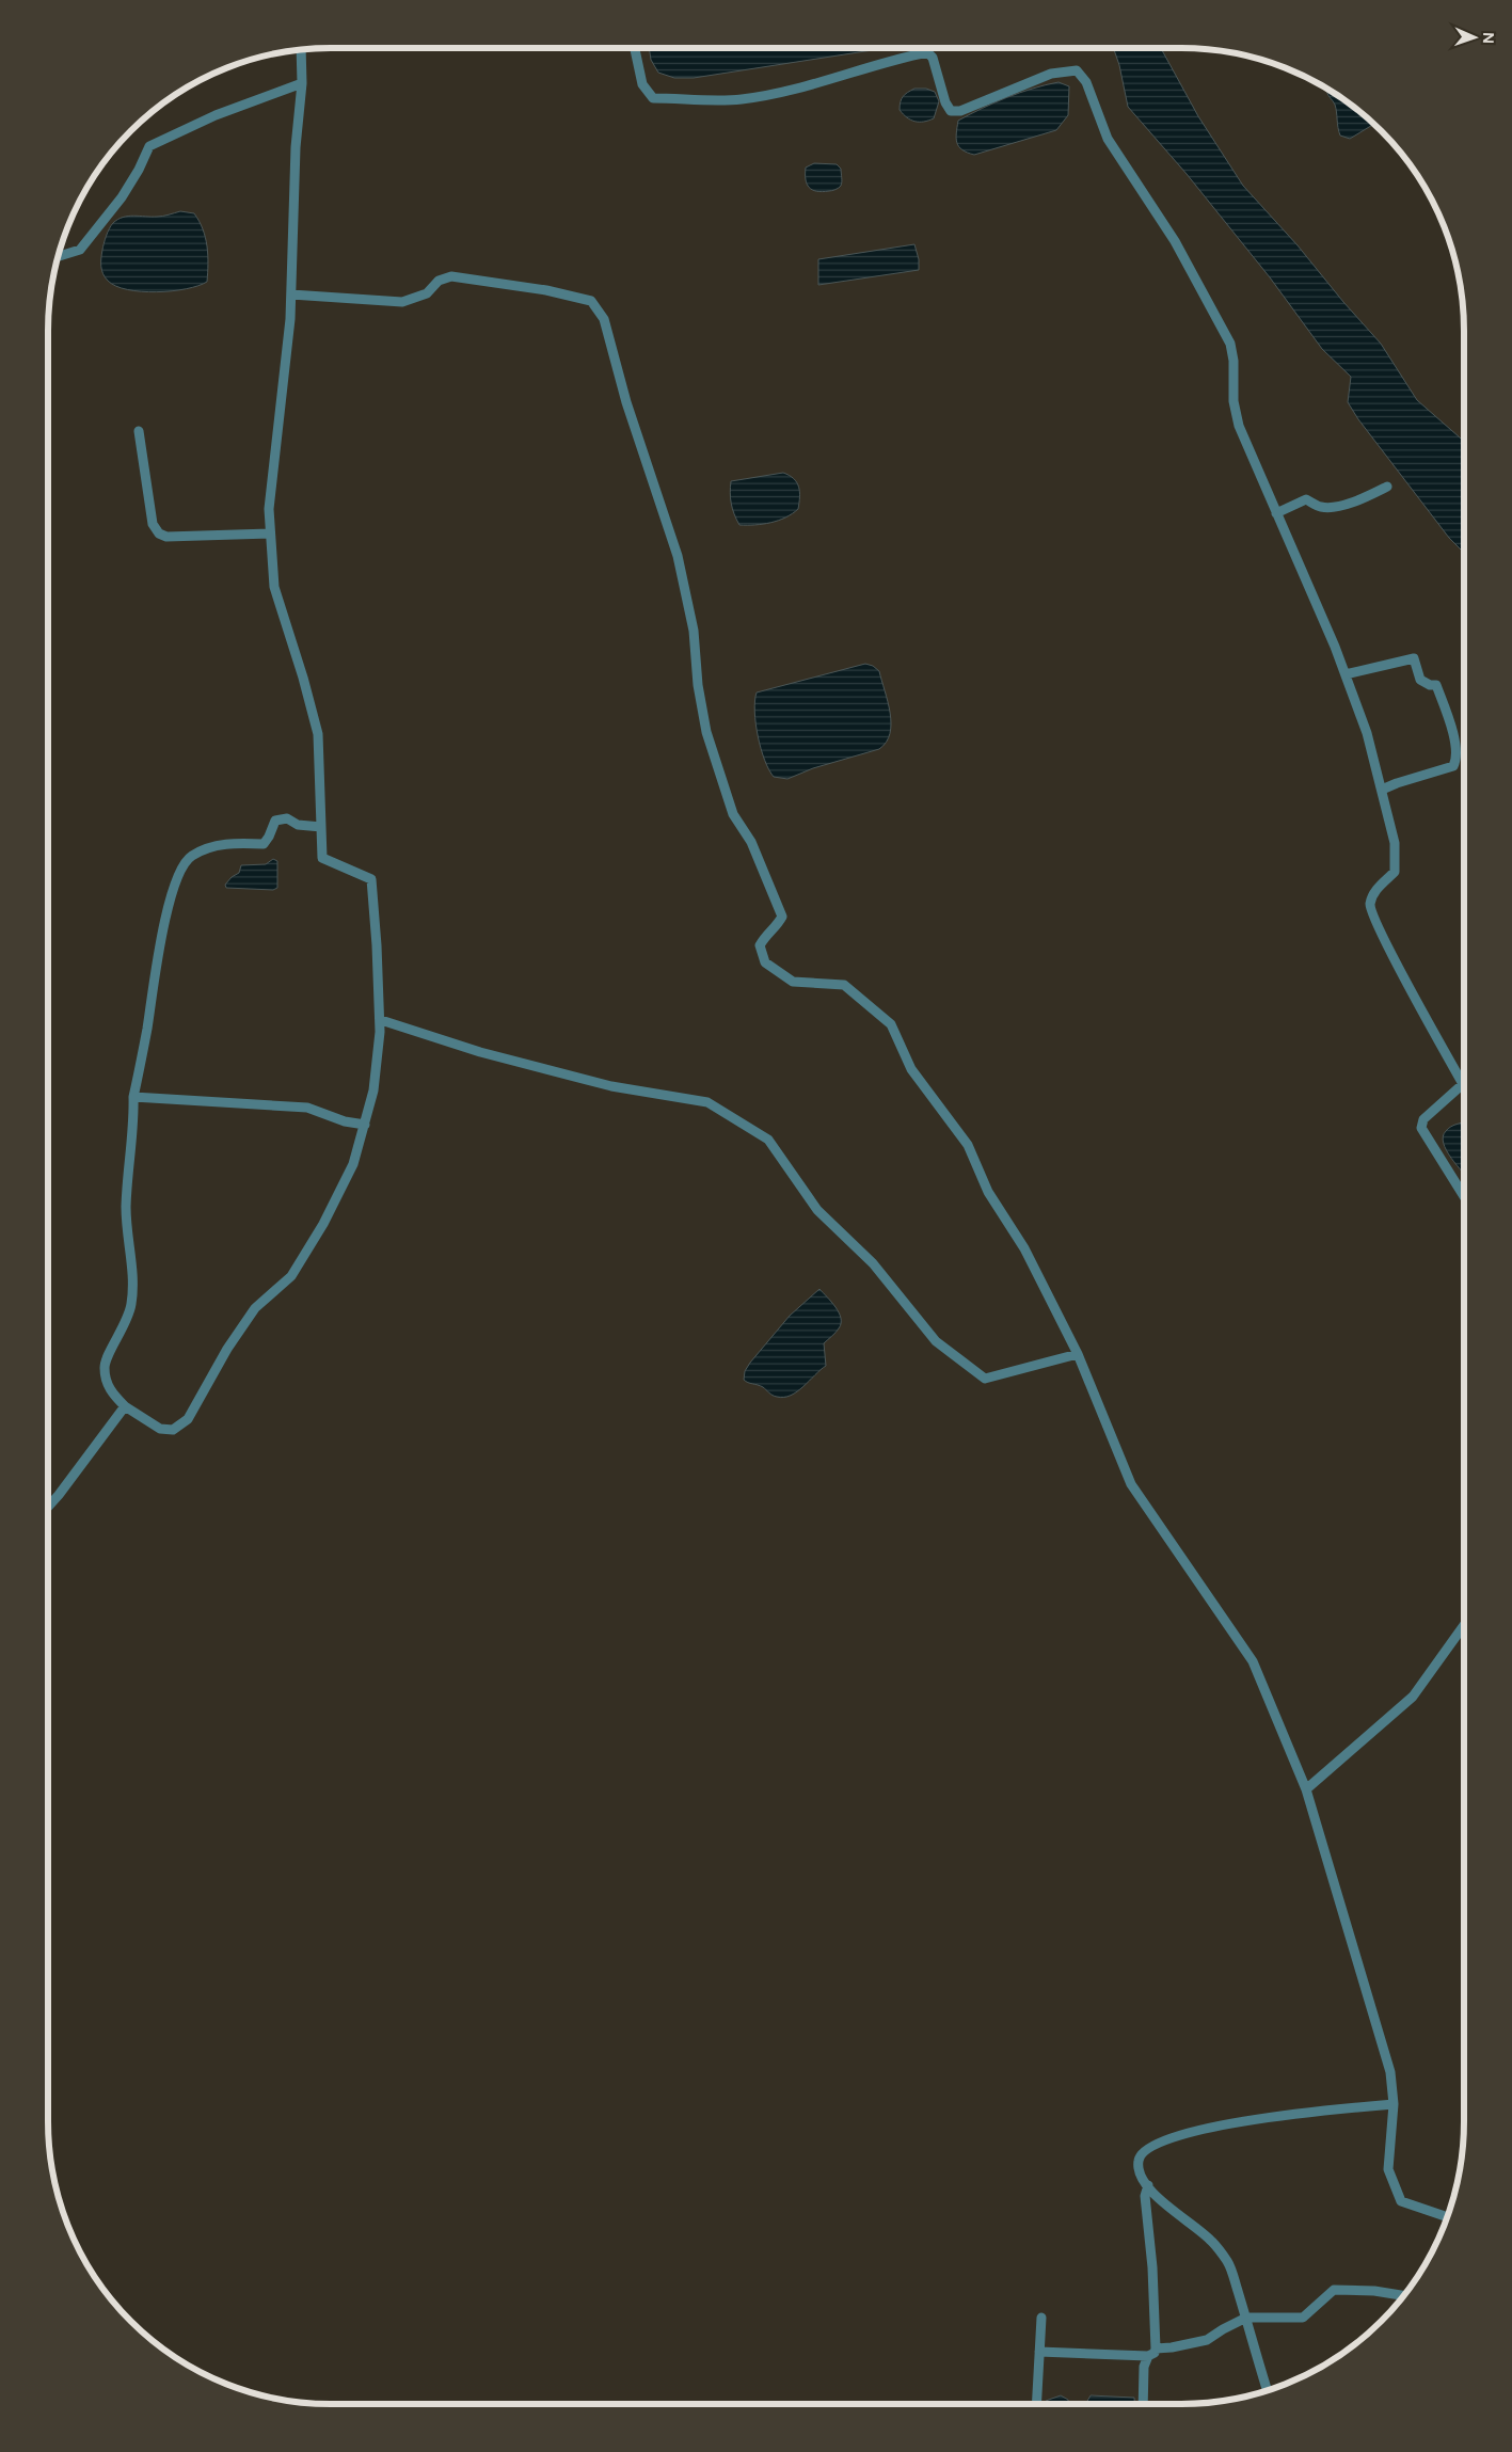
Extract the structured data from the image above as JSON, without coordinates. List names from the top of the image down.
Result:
{
  "north": "right"
}
